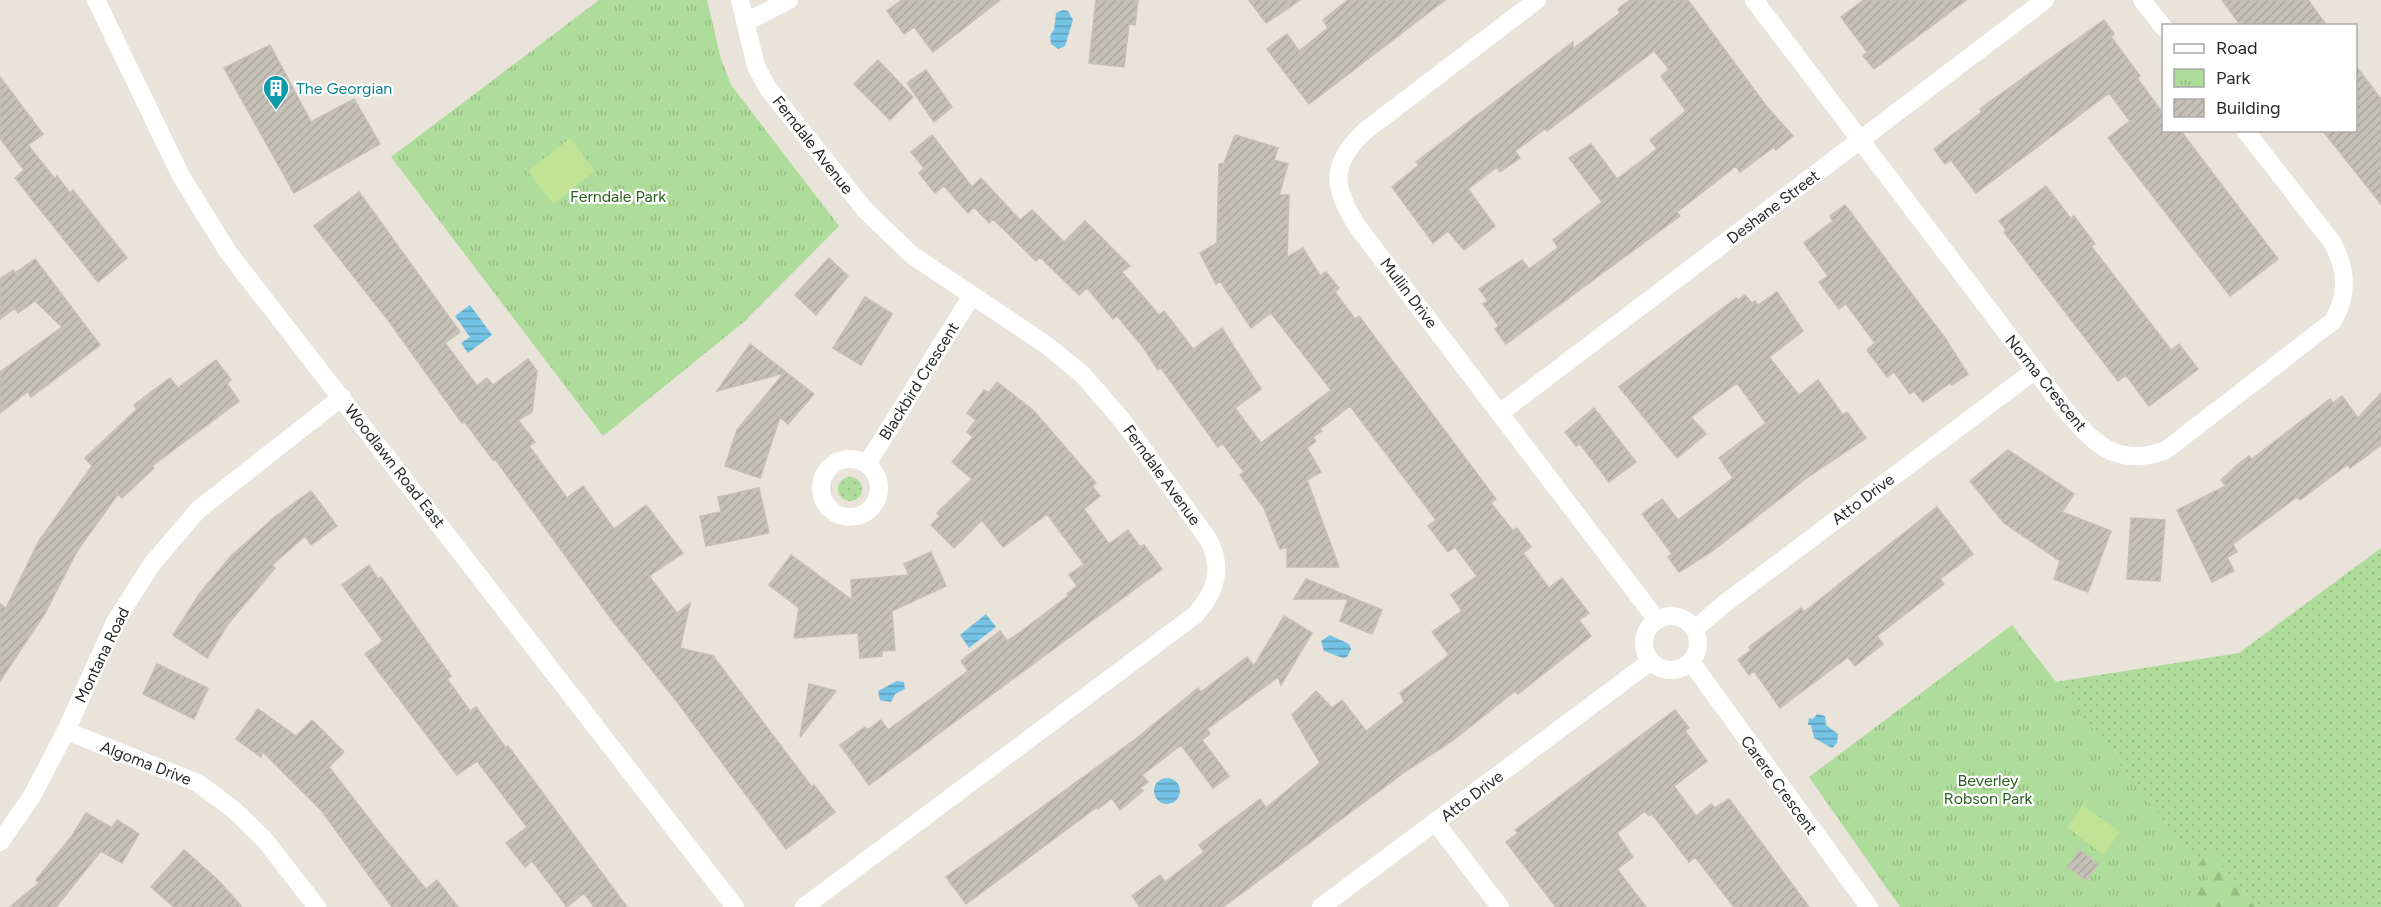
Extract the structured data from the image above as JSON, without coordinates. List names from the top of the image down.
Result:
{
  "streets": {
    "street": [
      "Ferndale Avenue",
      "Deshane Street",
      "Mullin Drive",
      "Blackbird Crescent",
      "Norma Crescent",
      "Woodlawn Road East",
      "Atto Drive",
      "Montana Road",
      "Algoma Drive",
      "Carere Crescent"
    ]
  },
  "crossings": [
    ["Ferndale Avenue", "Blackbird Crescent"],
    ["Deshane Street", "Mullin Drive"],
    ["Deshane Street", "Norma Crescent"],
    ["Mullin Drive", "Atto Drive"],
    ["Mullin Drive", "Carere Crescent"],
    ["Norma Crescent", "Atto Drive"],
    ["Woodlawn Road East", "Montana Road"],
    ["Atto Drive", "Carere Crescent"],
    ["Montana Road", "Algoma Drive"]
  ],
  "parks": ["Ferndale Park", "Beverley Robson Park"],
  "places": {
    "building": ["The Georgian"]
  },
  "legend": ["Road", "Park", "Building"]
}
